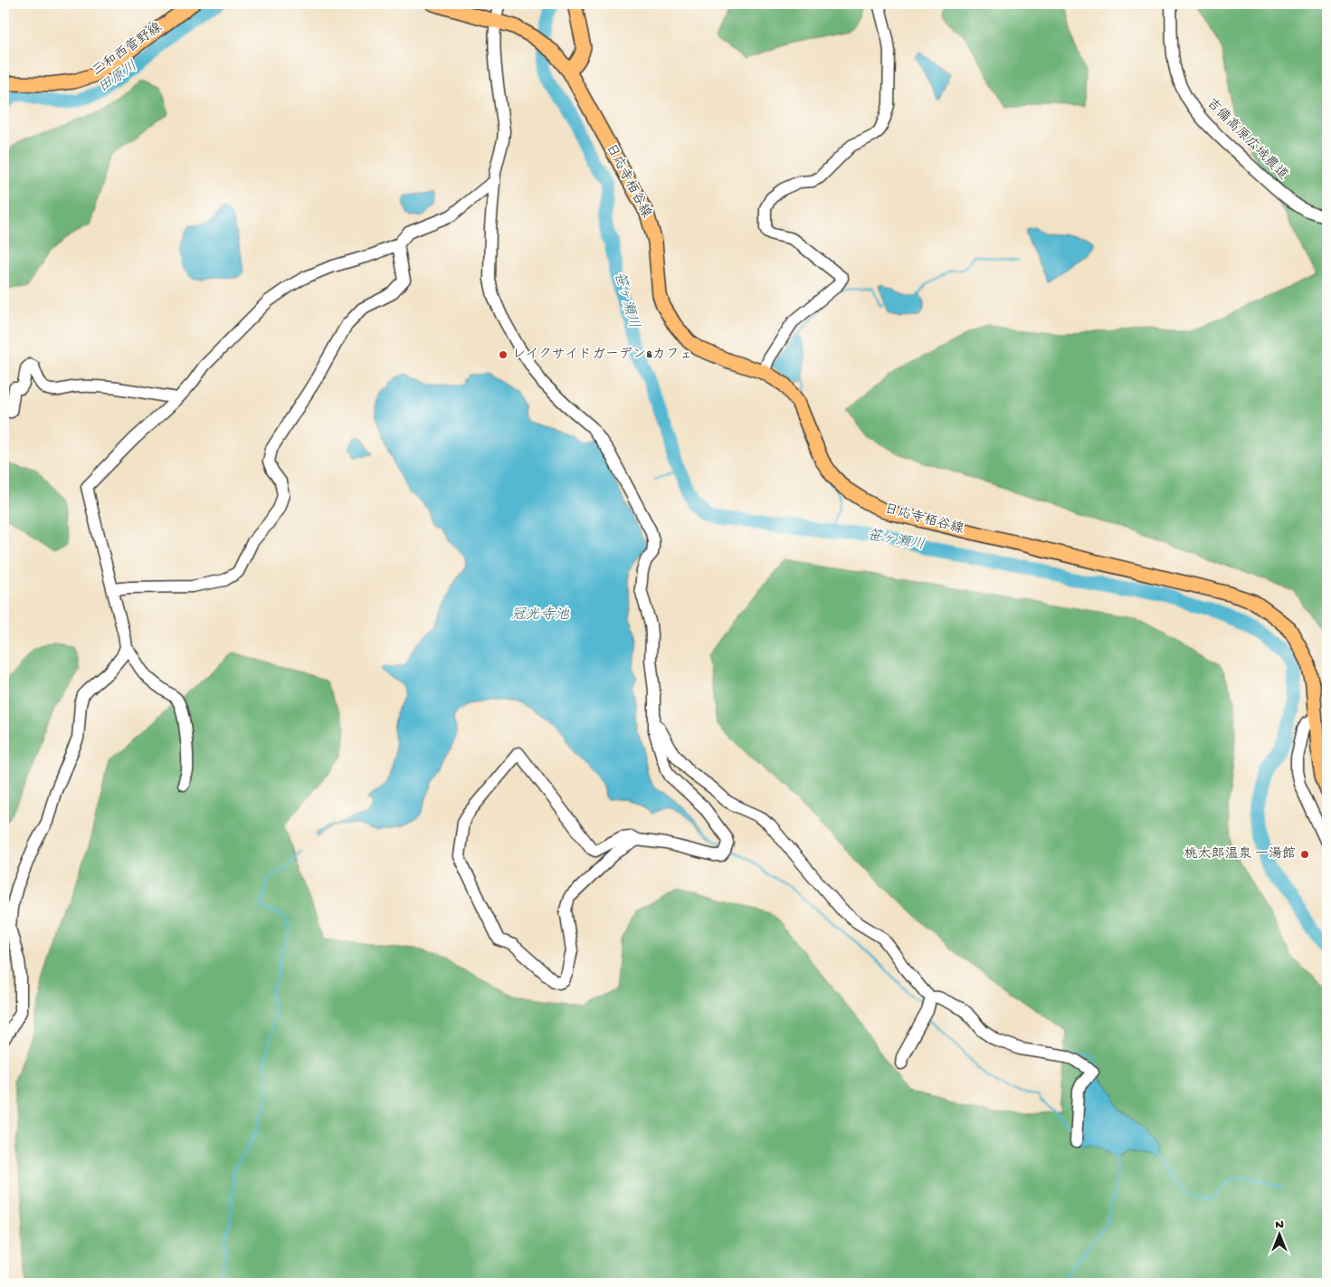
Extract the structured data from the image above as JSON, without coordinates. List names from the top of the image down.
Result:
{
  "streets": {
    "main road": ["三和西菅野線", "日応寺栢谷線"],
    "street": ["吉備高原広域農道"]
  },
  "water": ["田原川", "笹ヶ瀬川", "冠光寺池"],
  "places": ["レイクサイドガーデン&カフェ", "桃太郎温泉 一湯館"],
  "north": "top"
}
